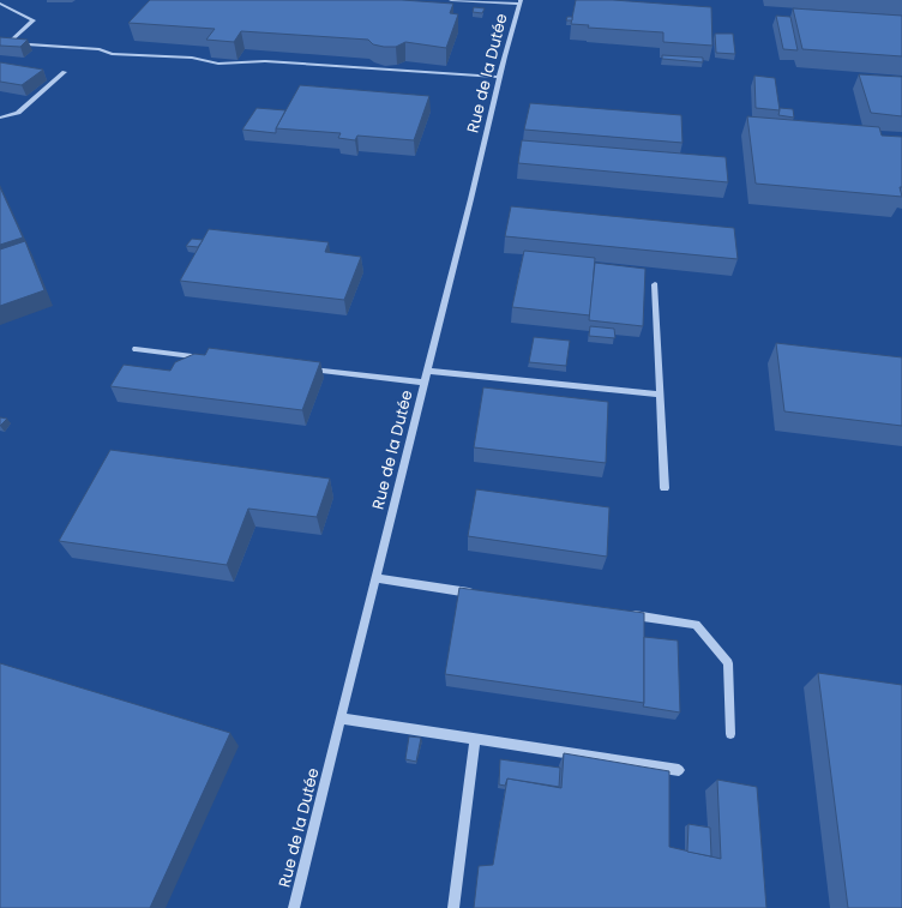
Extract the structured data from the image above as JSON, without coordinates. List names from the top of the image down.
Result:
{
  "streets": {
    "street": ["Rue de la Dutée"]
  }
}
